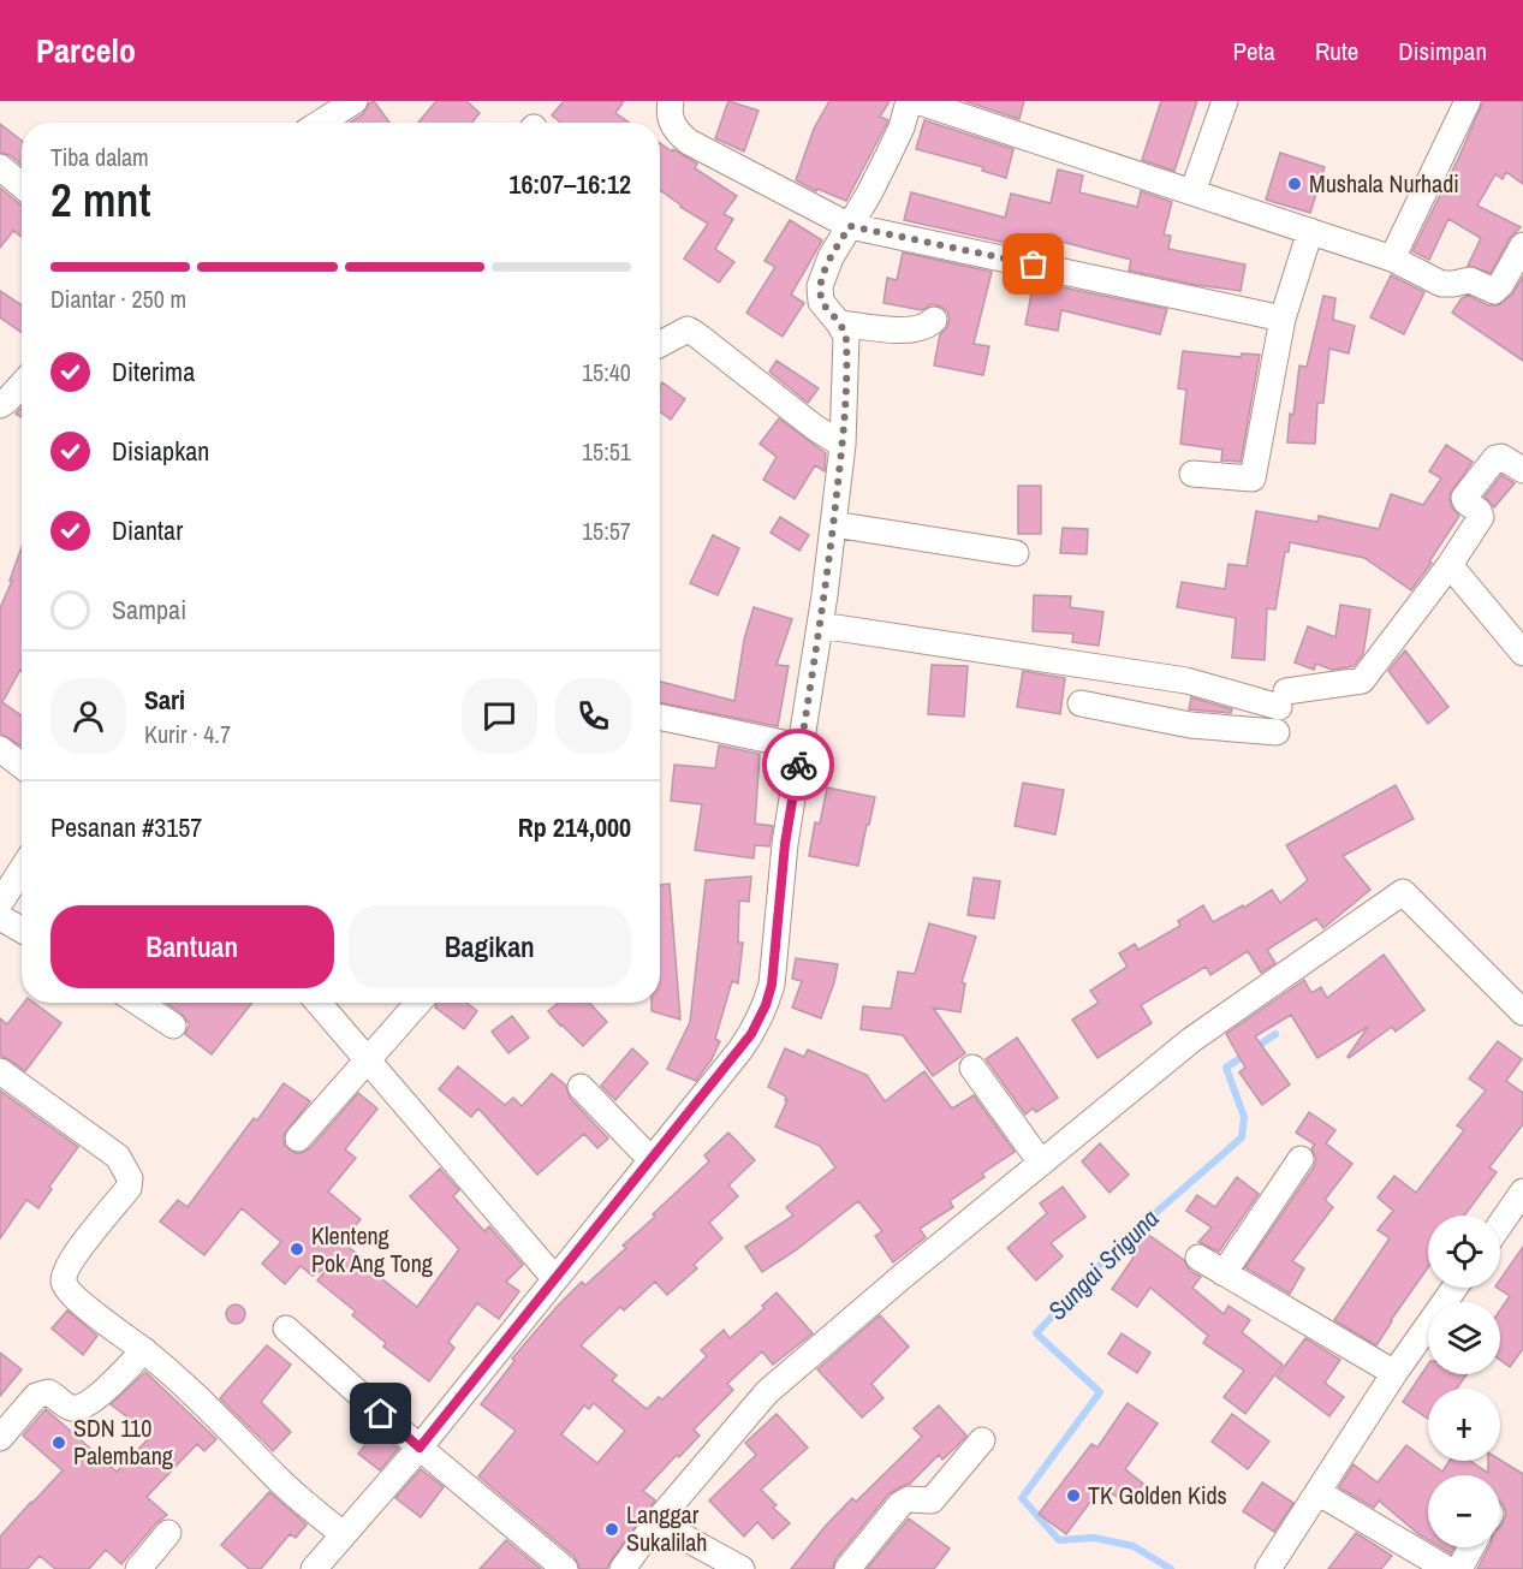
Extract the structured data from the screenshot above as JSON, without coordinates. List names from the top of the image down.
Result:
{
  "water": ["Sungai Sriguna"],
  "places": [
    "Mushala Nurhadi",
    "Klenteng Pok Ang Tong",
    "SDN 110 Palembang",
    "TK Golden Kids",
    "Langgar Sukalilah"
  ],
  "page": {
    "header": "Parcelo",
    "nav": ["Peta", "Rute", "Disimpan"],
    "heading": ["2 mnt", "Tiba dalam", "16:07–16:12"],
    "panel": [
      "Sari",
      "Kurir · 4.7",
      "Pesanan #3157",
      "Rp 214,000"
    ],
    "bar": "Diantar · 250 m",
    "list": [
      ["Diterima", "15:40"],
      ["Disiapkan", "15:51"],
      ["Diantar", "15:57"],
      "Sampai"
    ],
    "buttons": ["Bantuan", "Bagikan"],
    "map_buttons": ["+", "−"]
  }
}
